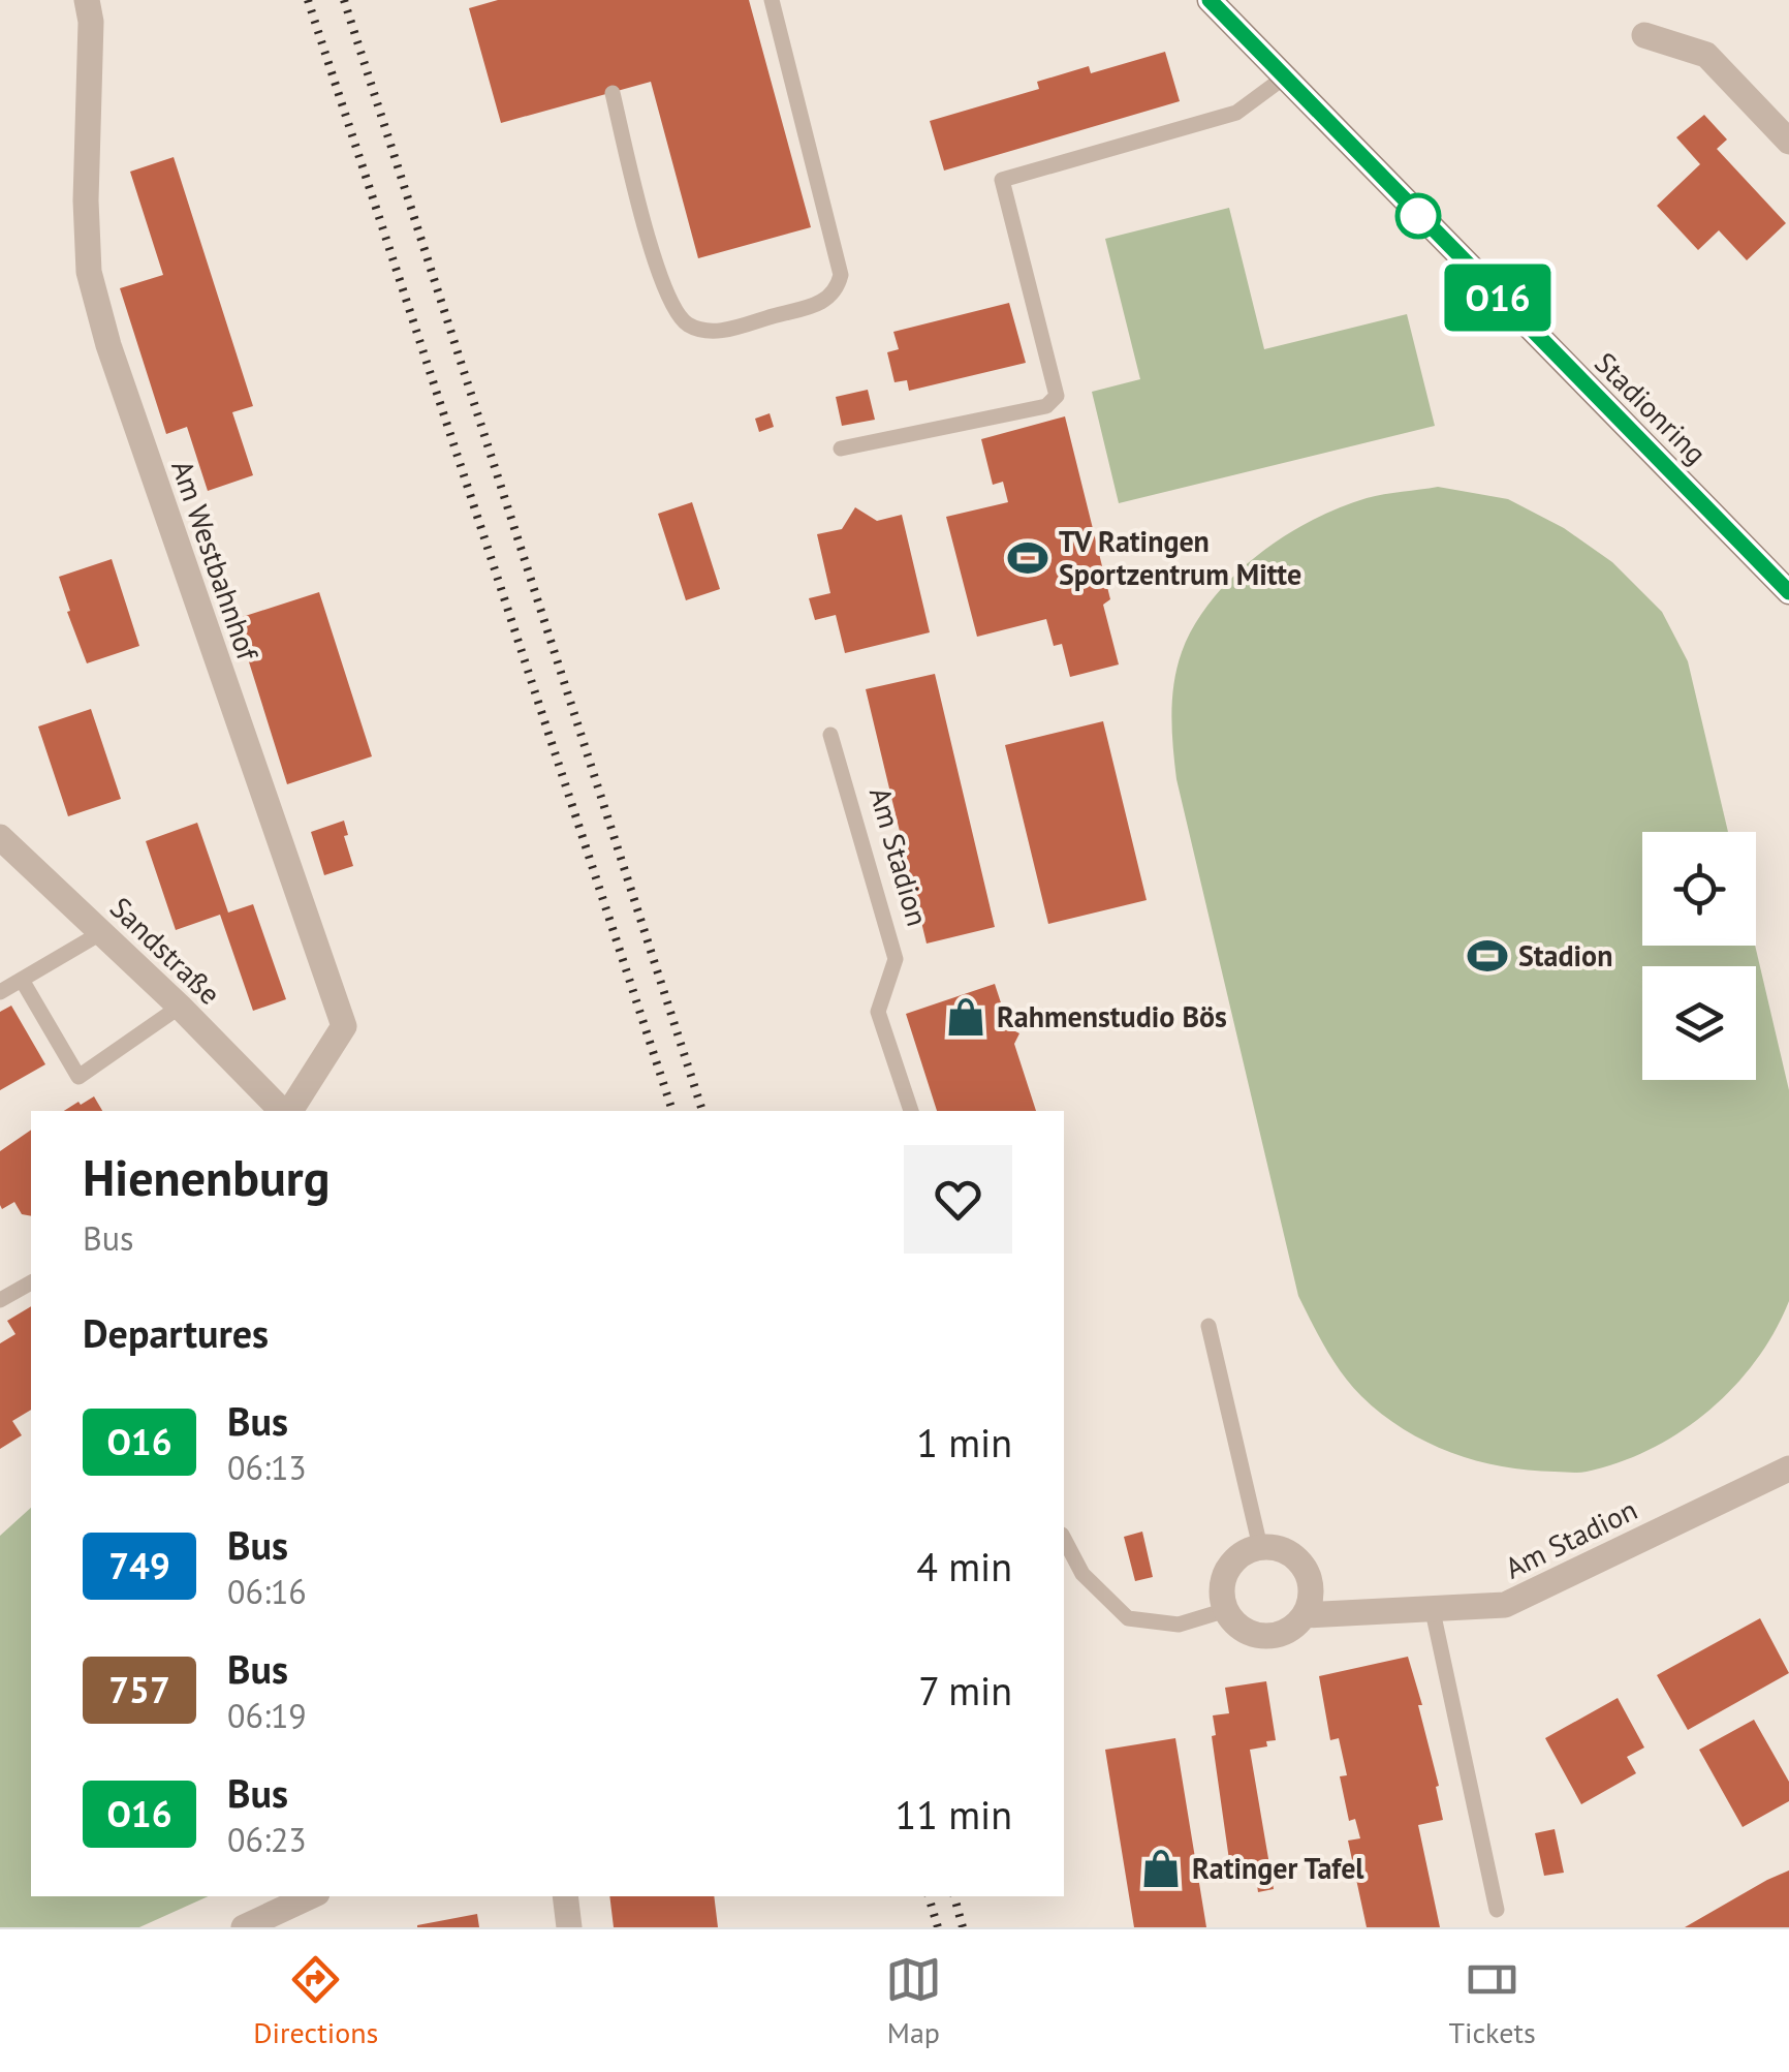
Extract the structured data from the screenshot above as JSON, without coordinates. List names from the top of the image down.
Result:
{
  "streets": {
    "main road": ["Stadionring"],
    "street": ["Am Westbahnhof", "Am Stadion", "Sandstraße"]
  },
  "places": {
    "sports": ["TV Ratingen Sportzentrum Mitte", "Stadion"],
    "shop": ["Rahmenstudio Bös", "Ratinger Tafel"]
  },
  "lines": ["bus line O16"],
  "page": {
    "on_map": "O16",
    "heading": [
      ["Hienenburg", "Bus"],
      "Departures"
    ],
    "list": [
      {
        "mark": "O16",
        "name": "Bus",
        "note": "06:13",
        "value": "1 min"
      },
      {
        "mark": "749",
        "name": "Bus",
        "note": "06:16",
        "value": "4 min"
      },
      {
        "mark": "757",
        "name": "Bus",
        "note": "06:19",
        "value": "7 min"
      },
      {
        "mark": "O16",
        "name": "Bus",
        "note": "06:23",
        "value": "11 min"
      }
    ],
    "tabs": ["Directions", "Map", "Tickets"]
  }
}
